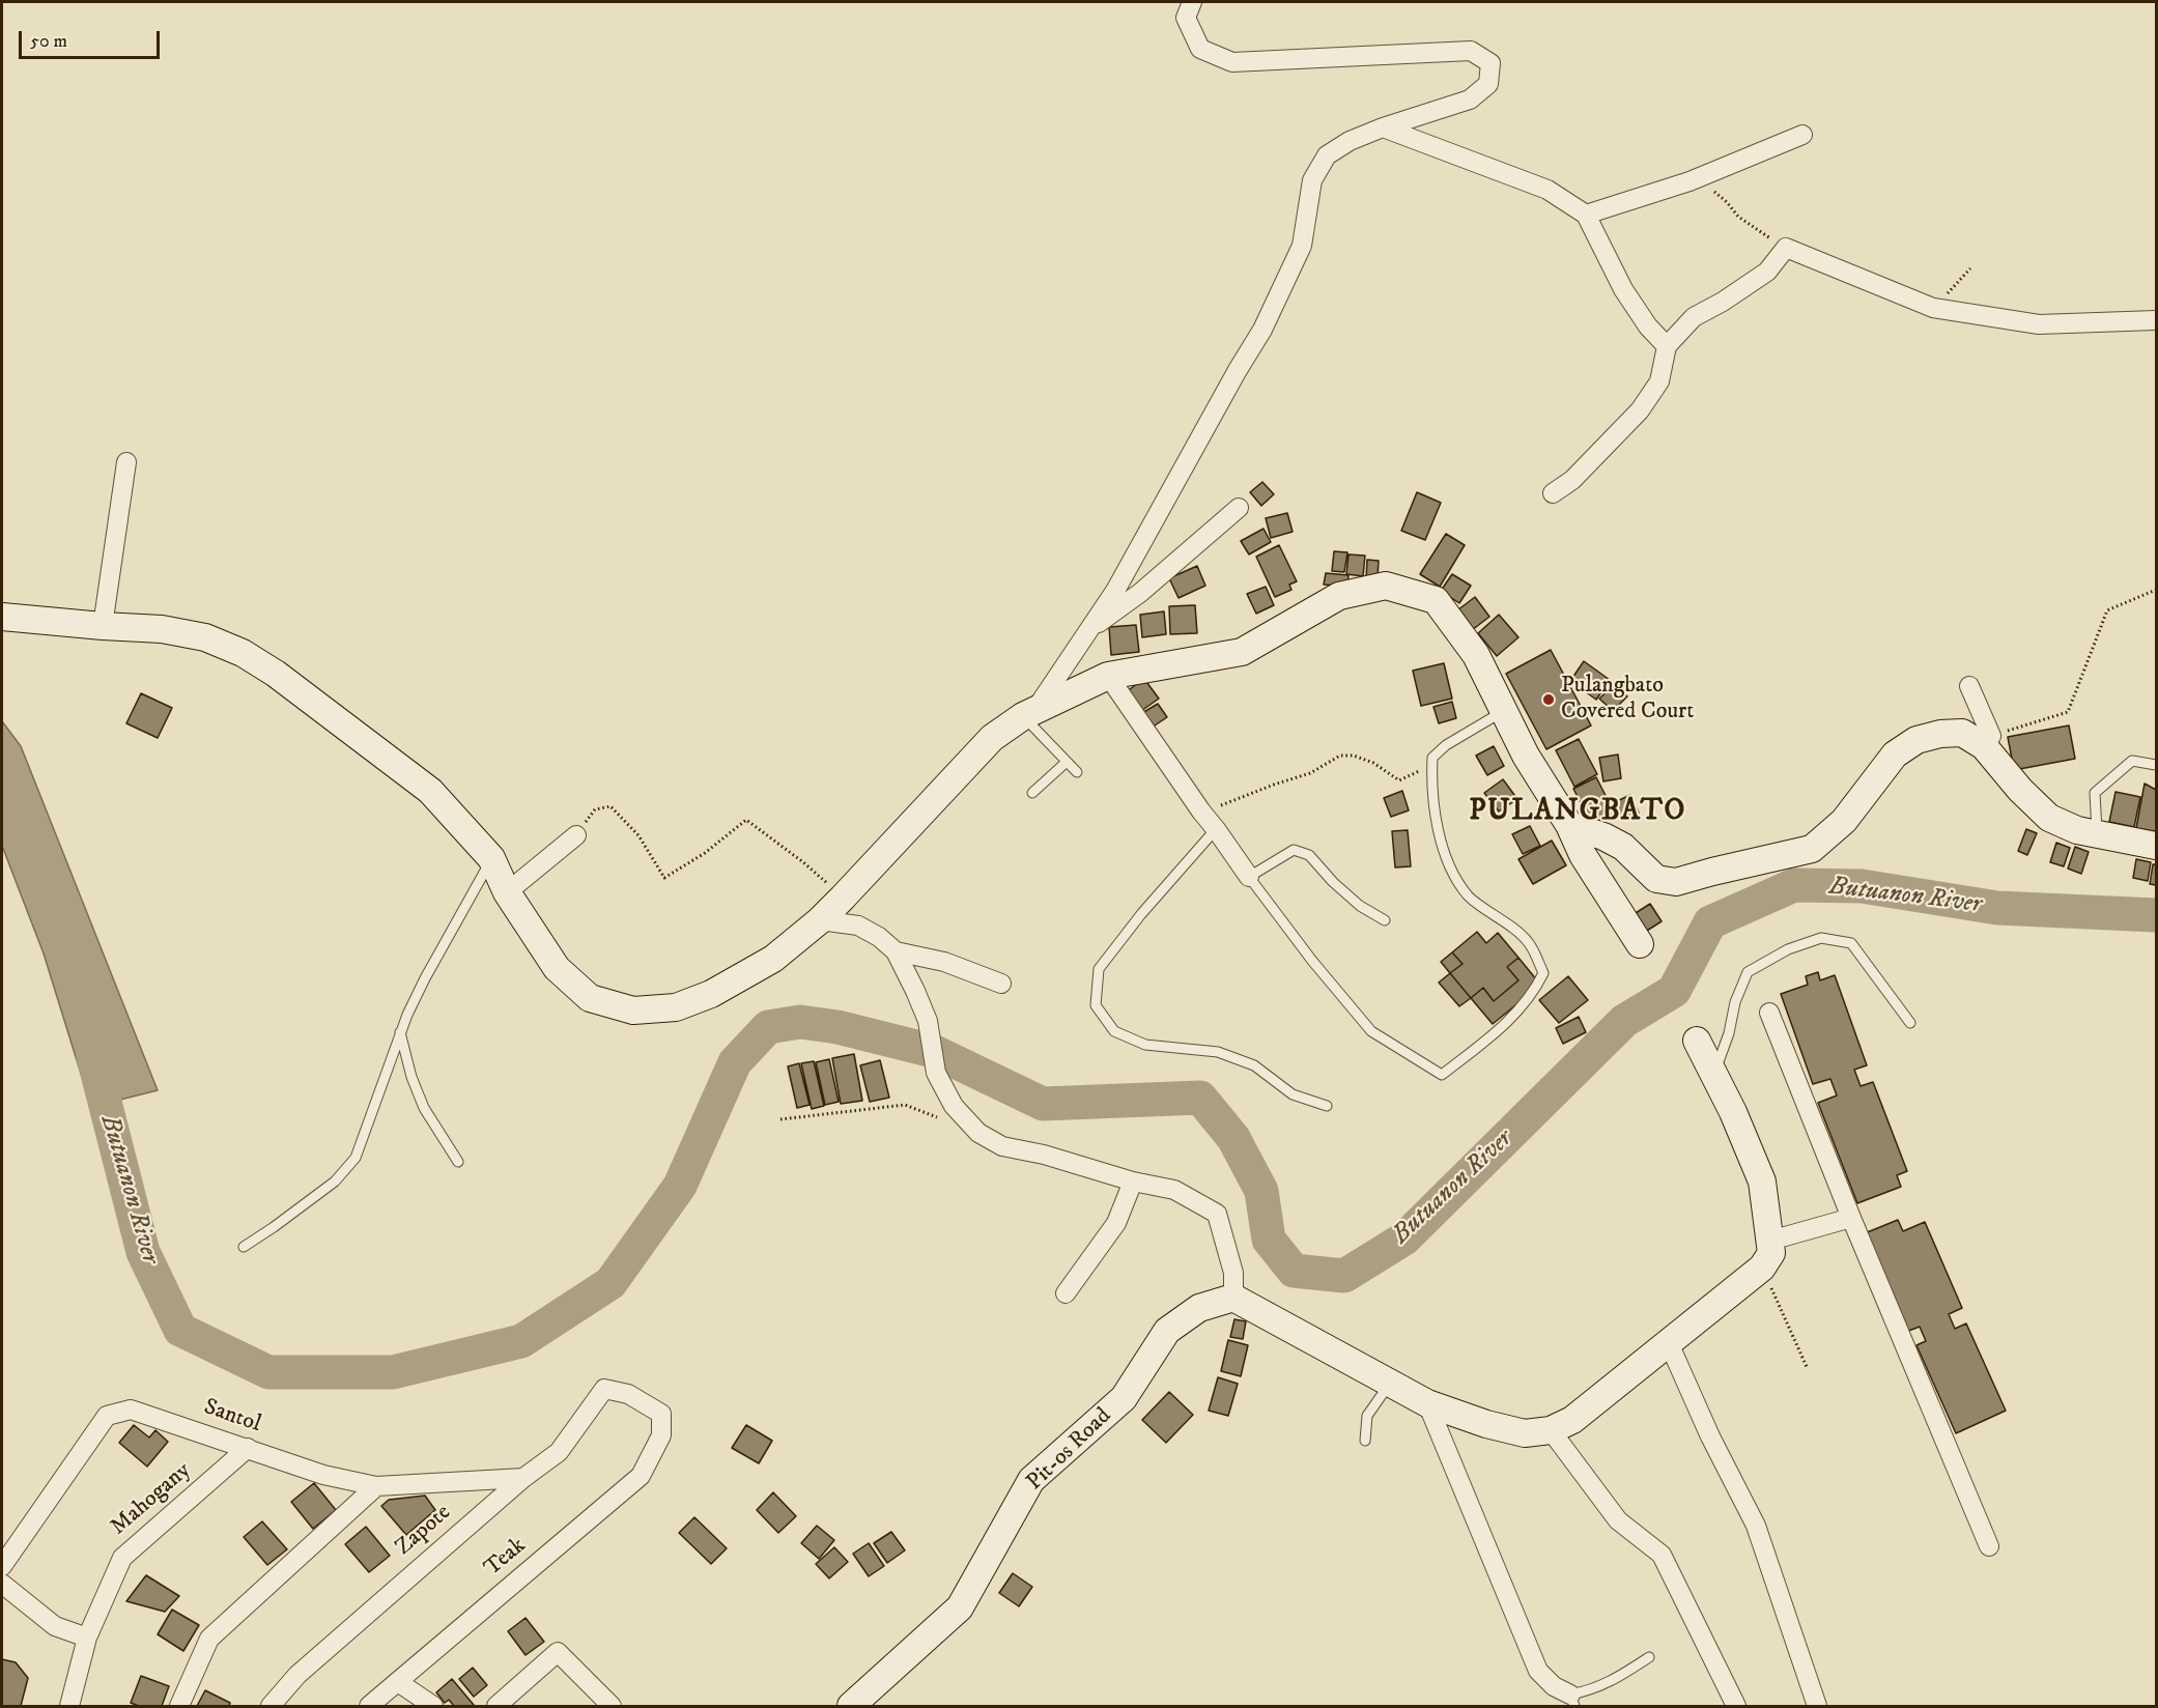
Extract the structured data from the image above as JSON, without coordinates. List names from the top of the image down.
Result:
{
  "streets": {
    "street": [
      "Santol",
      "Pit-os Road",
      "Mahogany",
      "Zapote",
      "Teak"
    ]
  },
  "crossings": [
    ["Santol", "Mahogany"],
    ["Santol", "Zapote"],
    ["Zapote", "Teak"]
  ],
  "districts": ["PULANGBATO"],
  "water": ["Butuanon River"],
  "places": ["Pulangbato Covered Court"],
  "scale_bar": "50 m"
}
